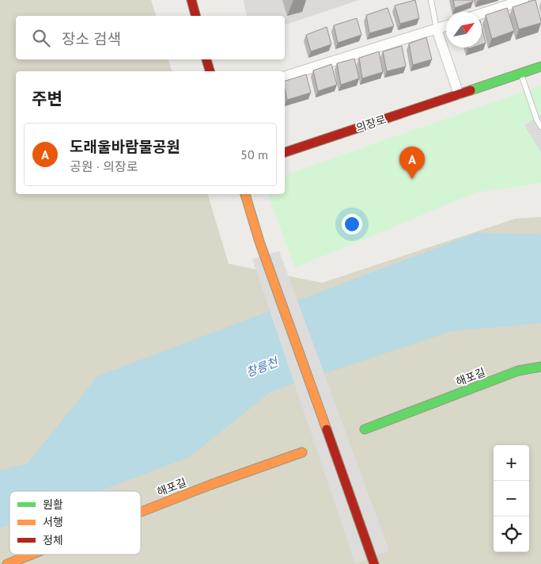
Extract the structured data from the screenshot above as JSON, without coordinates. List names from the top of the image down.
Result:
{
  "streets": {
    "street": ["의장로", "해포길"]
  },
  "water": ["창릉천"],
  "legend": ["원활", "서행", "정체"],
  "north": "top right",
  "page": {
    "search": "장소 검색",
    "heading": "주변",
    "list": [
      {
        "mark": "A",
        "name": "도래울바람물공원",
        "note": "공원 · 의장로",
        "value": "50 m"
      }
    ],
    "pins": "A",
    "map_buttons": ["+", "−"]
  }
}
